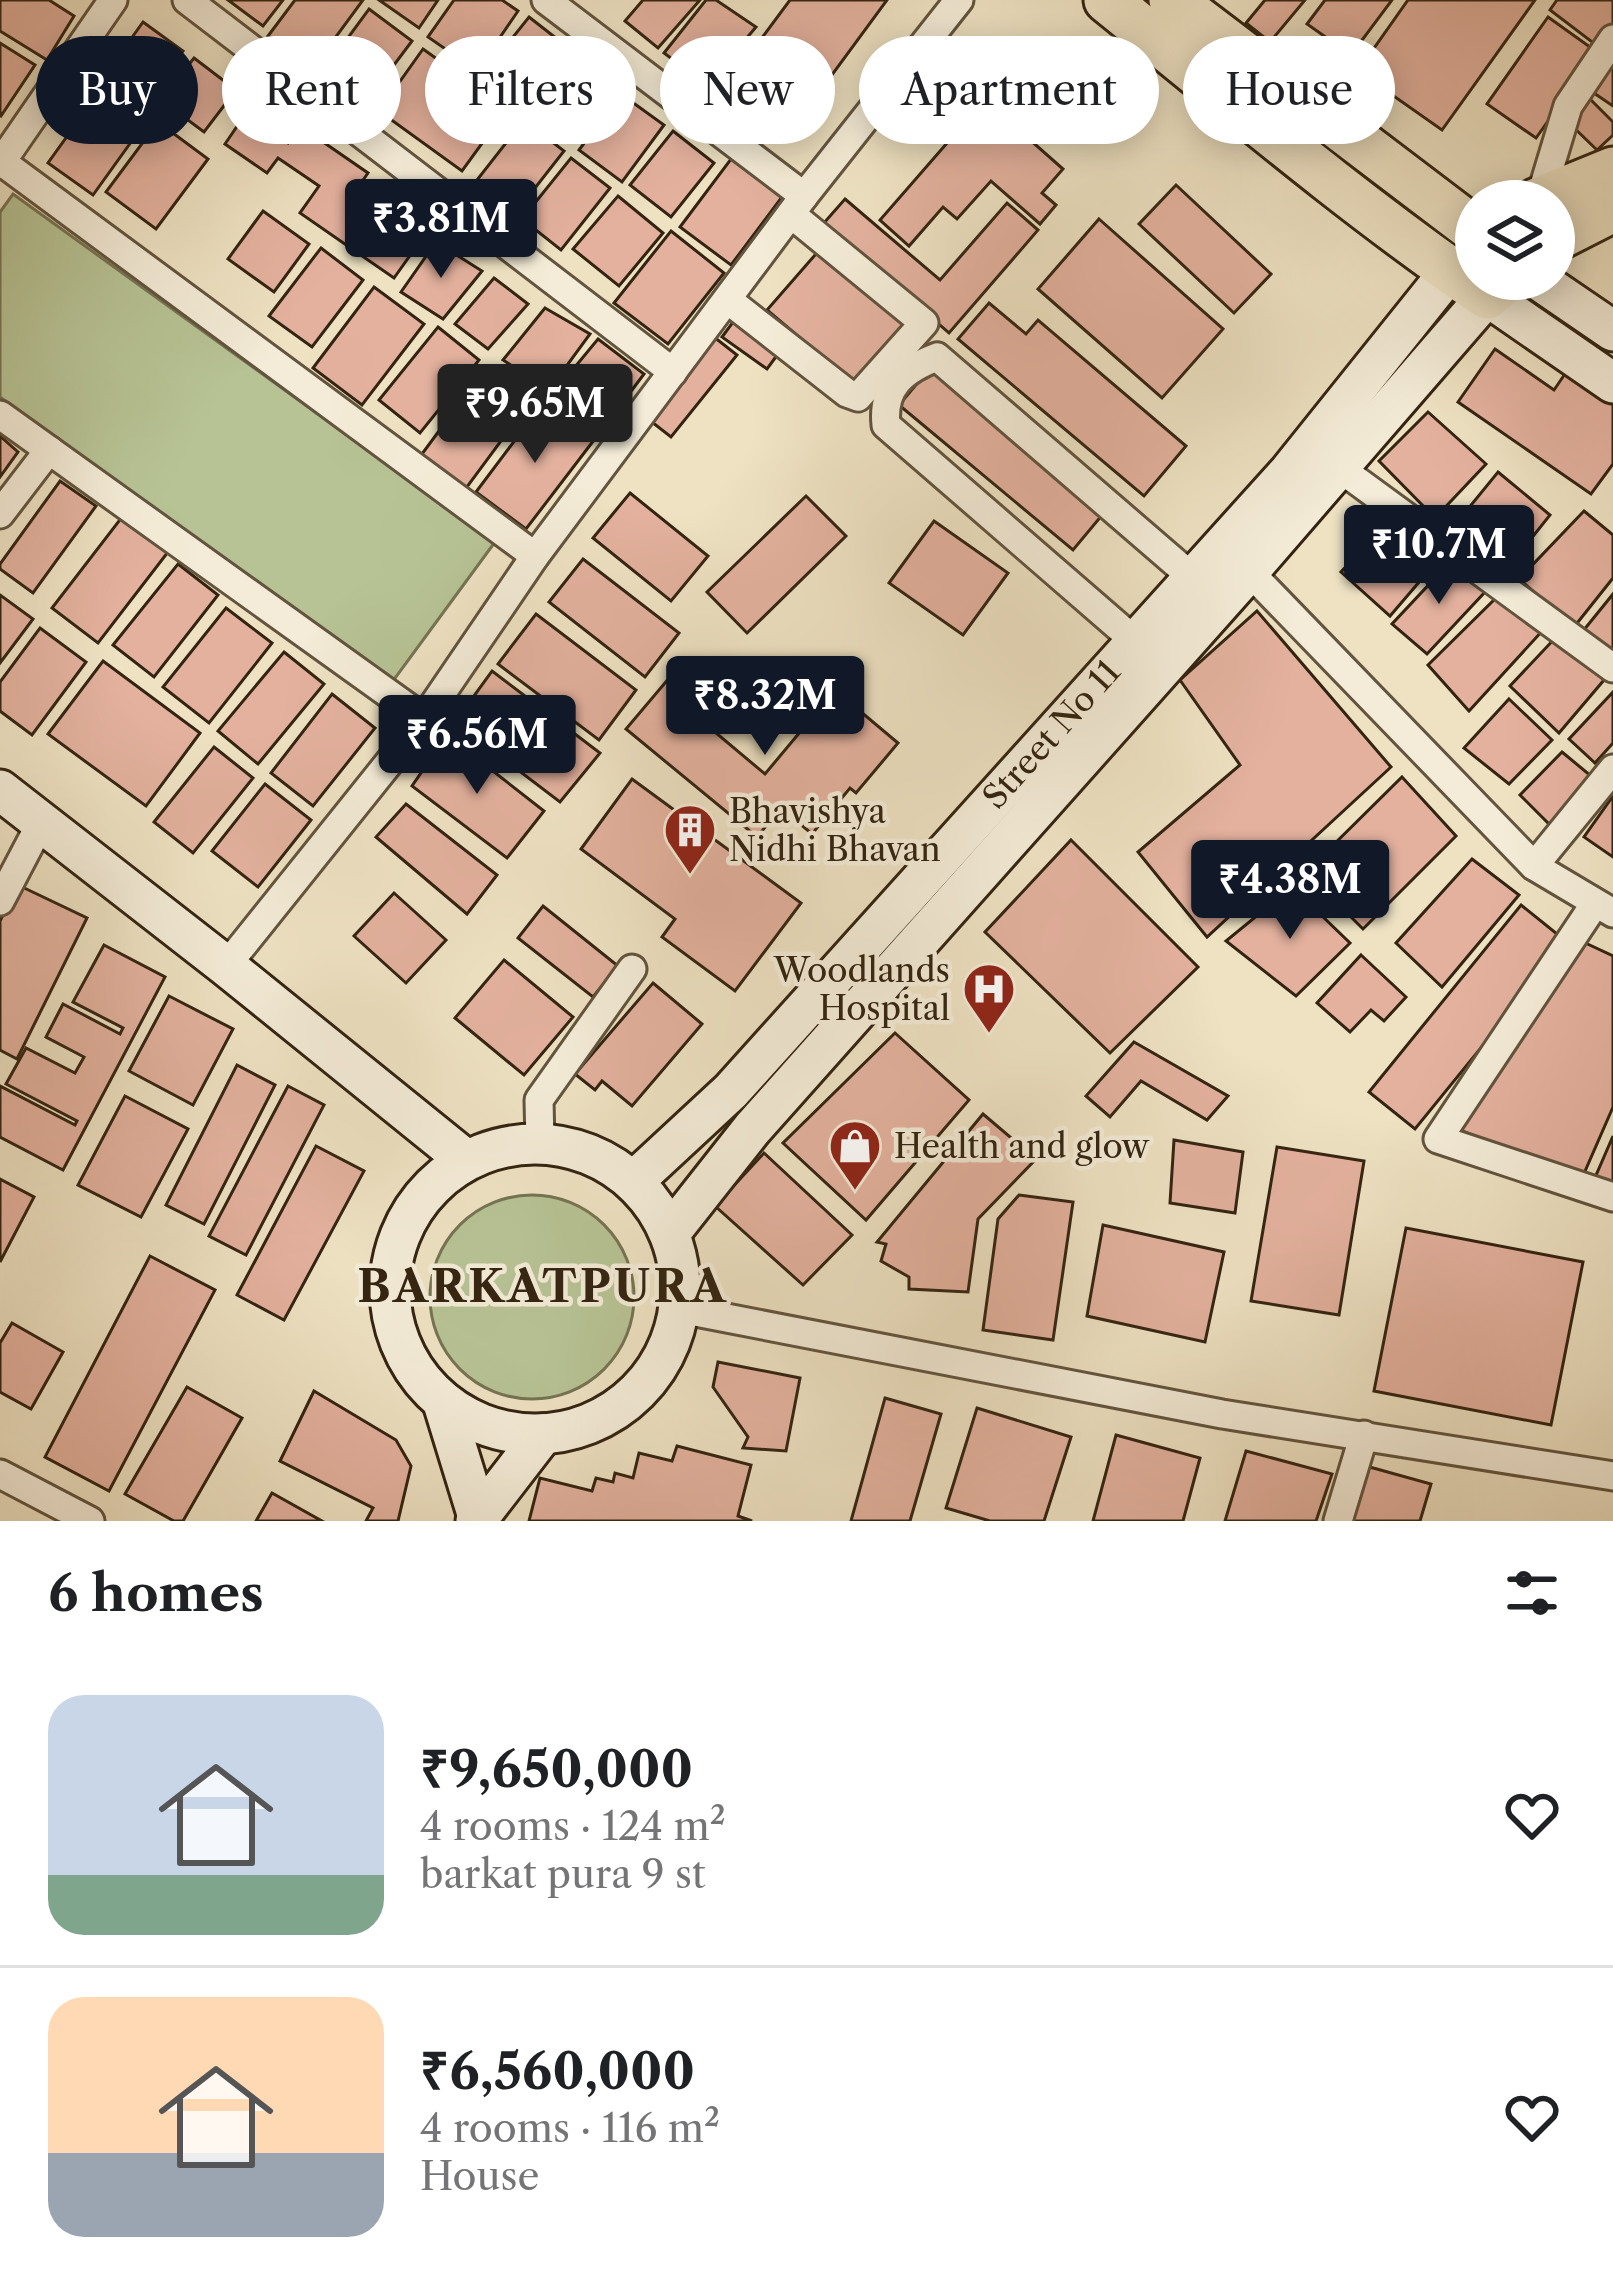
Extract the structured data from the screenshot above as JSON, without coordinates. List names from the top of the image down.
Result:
{
  "streets": {
    "main road": ["Street No 11"]
  },
  "districts": ["BARKATPURA"],
  "places": {
    "building": ["Bhavishya Nidhi Bhavan"],
    "hospital": ["Woodlands Hospital"],
    "shop": ["Health and glow"]
  },
  "page": {
    "chip": [
      "Buy",
      "Rent",
      "Filters",
      "New",
      "Apartment",
      "House"
    ],
    "price": [
      "₹3.81M",
      "₹9.65M",
      "₹10.7M",
      "₹8.32M",
      "₹6.56M",
      "₹4.38M"
    ],
    "heading": "6 homes",
    "list": [
      {
        "name": "₹9,650,000",
        "note": "4 rooms · 124 m² · barkat pura 9 st"
      },
      {
        "name": "₹6,560,000",
        "note": "4 rooms · 116 m² · House"
      }
    ]
  }
}
